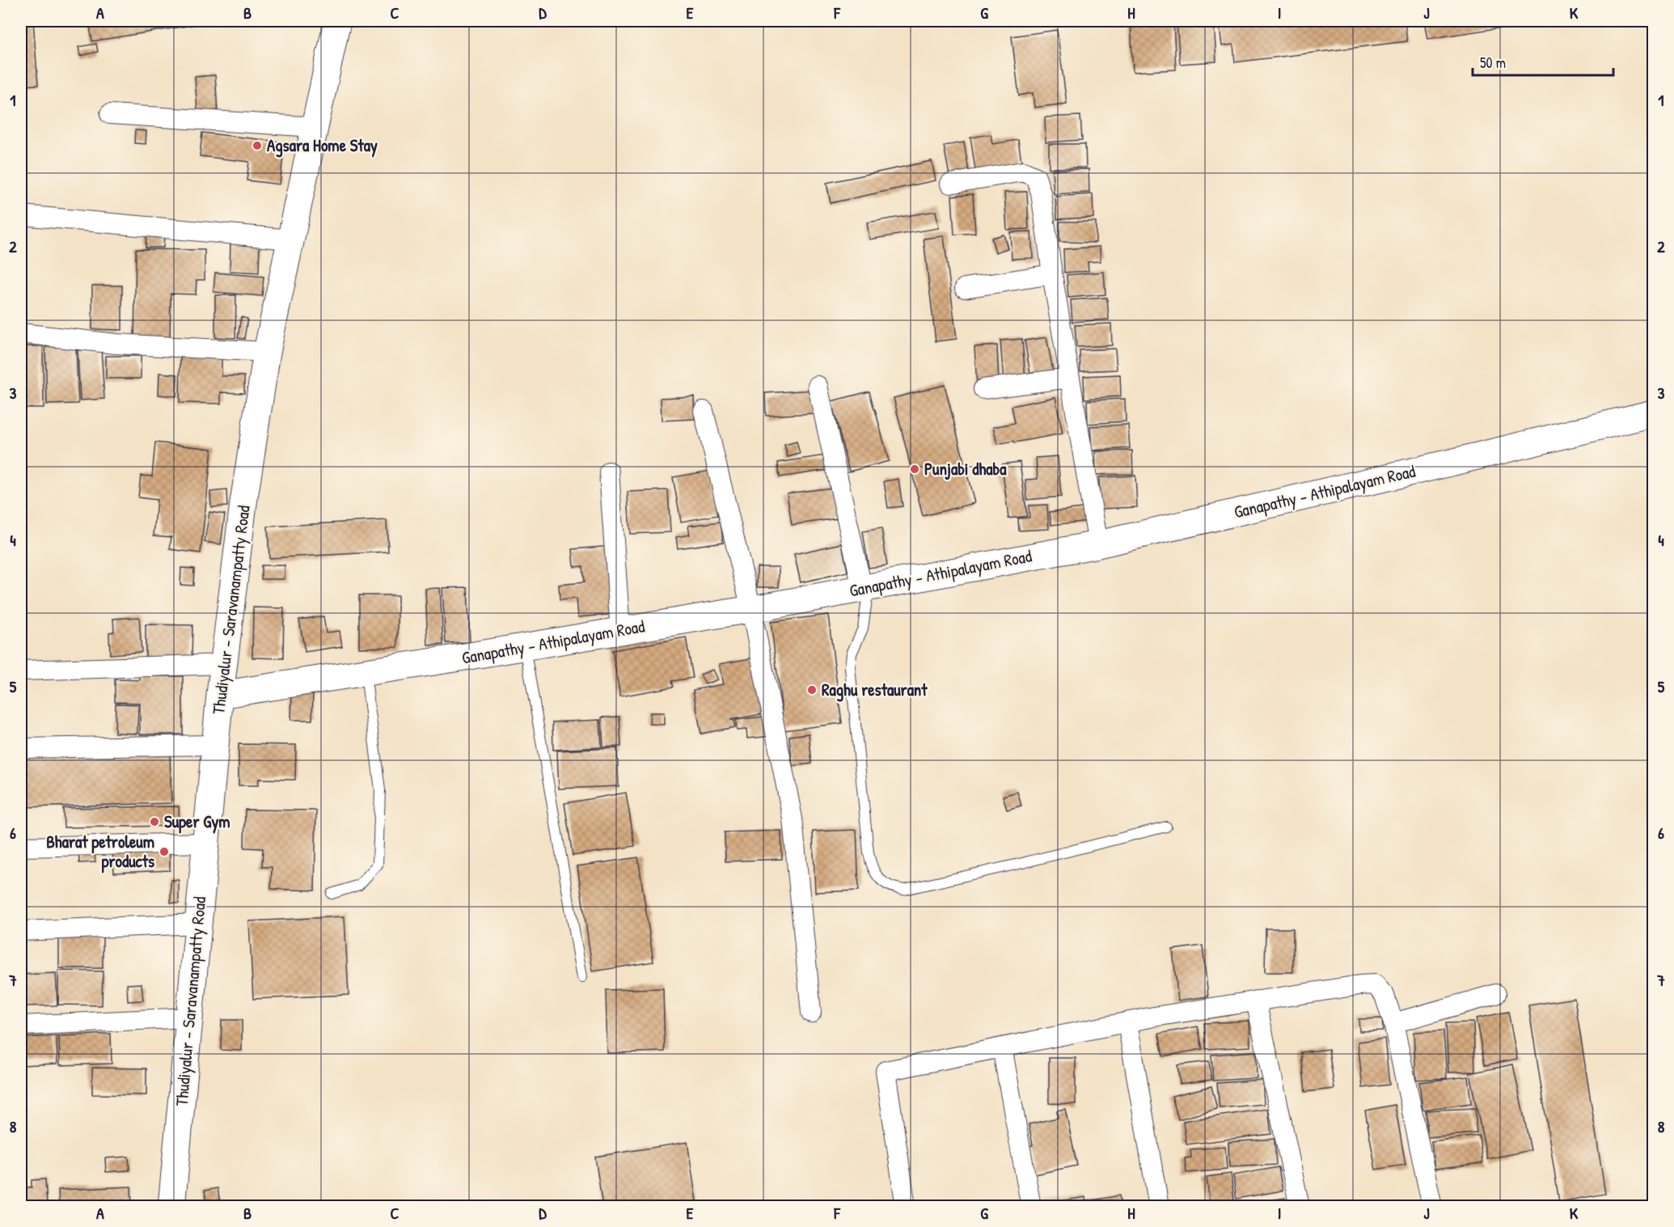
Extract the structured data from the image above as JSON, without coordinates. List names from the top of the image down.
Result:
{
  "streets": {
    "main road": ["Ganapathy - Athipalayam Road", "Thudiyalur - Saravanampatty Road"]
  },
  "crossings": [
    ["Ganapathy - Athipalayam Road", "Thudiyalur - Saravanampatty Road"]
  ],
  "places": [
    "Agsara Home Stay",
    "Punjabi dhaba",
    "Raghu restaurant",
    "Super Gym",
    "Bharat petroleum products"
  ],
  "scale_bar": "50 m",
  "grid": {
    "columns": [
      "A",
      "B",
      "C",
      "D",
      "E",
      "F",
      "G",
      "H",
      "I",
      "J",
      "K"
    ],
    "rows": [
      "1",
      "2",
      "3",
      "4",
      "5",
      "6",
      "7",
      "8"
    ]
  }
}
